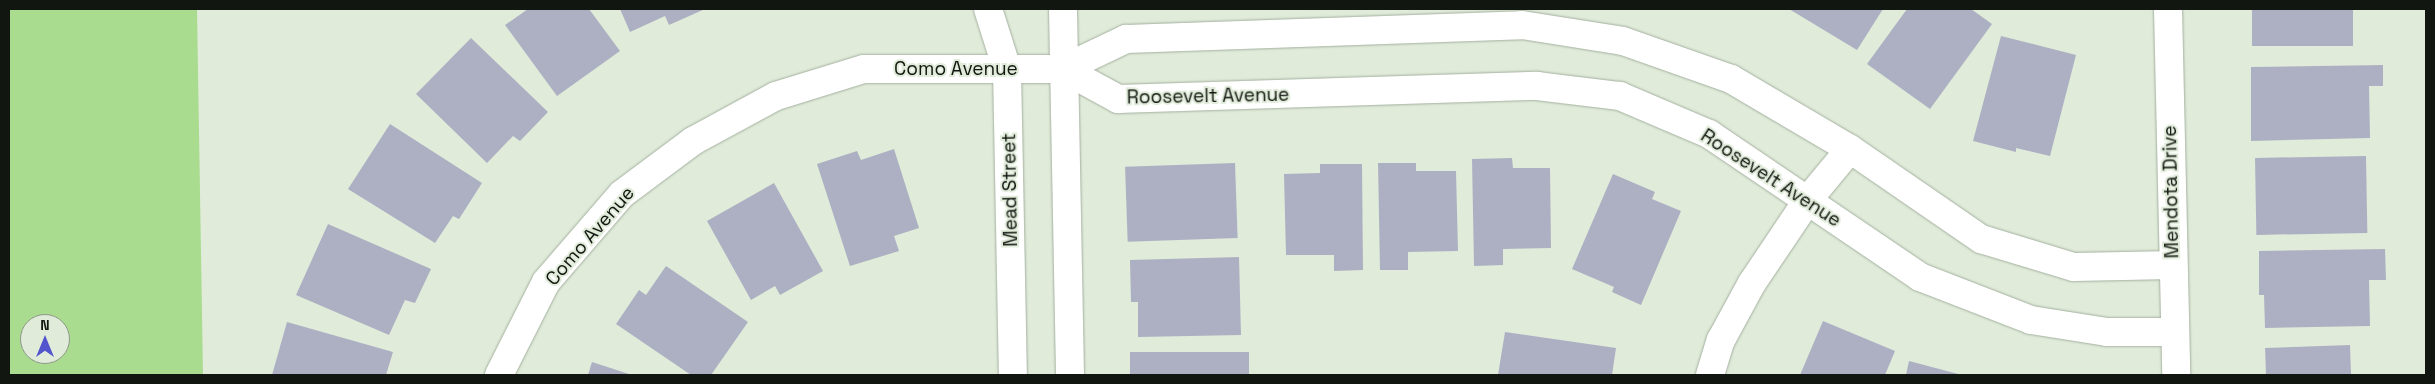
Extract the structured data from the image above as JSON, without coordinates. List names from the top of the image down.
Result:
{
  "streets": {
    "street": [
      "Como Avenue",
      "Roosevelt Avenue",
      "Mead Street",
      "Mendota Drive"
    ]
  },
  "crossings": [
    ["Como Avenue", "Roosevelt Avenue"],
    ["Como Avenue", "Mead Street"],
    ["Roosevelt Avenue", "Mendota Drive"]
  ],
  "north": "top"
}
